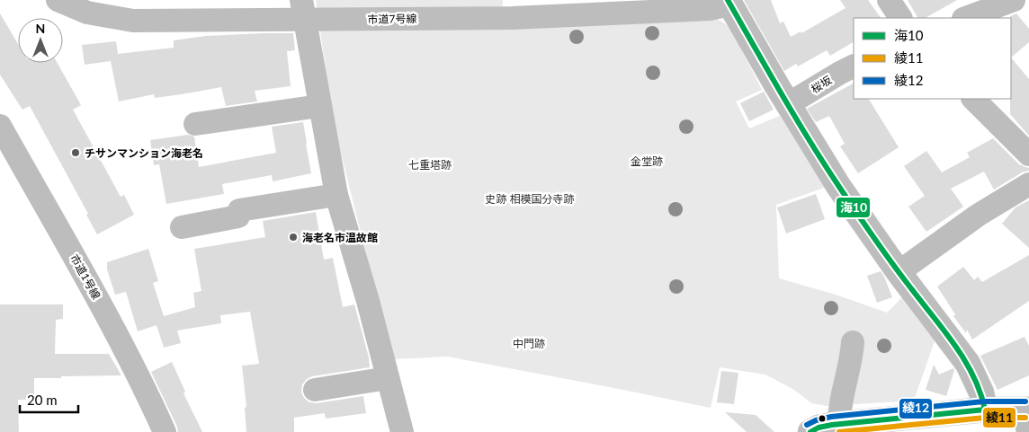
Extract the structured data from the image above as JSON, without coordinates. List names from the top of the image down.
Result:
{
  "streets": {
    "street": ["市道7号線", "桜坂", "市道1号線"]
  },
  "parks": [
    "金堂跡",
    "七重塔跡",
    "史跡 相模国分寺跡",
    "中門跡"
  ],
  "places": ["チサンマンション海老名", "海老名市温故館"],
  "lines": ["transit line 海10", "transit line 綾12", "transit line 綾11"],
  "legend": ["海10", "綾11", "綾12"],
  "scale_bar": "20 m",
  "north": "top"
}
